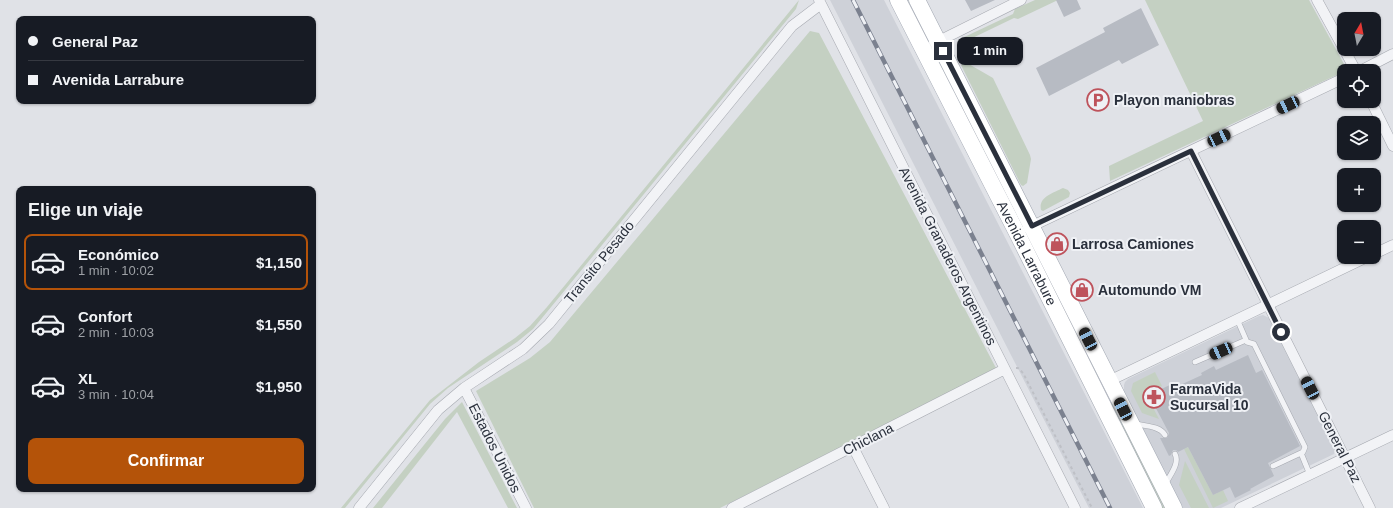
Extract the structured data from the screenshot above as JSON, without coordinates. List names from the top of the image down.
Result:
{
  "streets": {
    "main road": ["Avenida Larrabure"],
    "street": [
      "Avenida Granaderos Argentinos",
      "Transito Pesado",
      "Chiclana",
      "General Paz",
      "Estados Unidos"
    ]
  },
  "crossings": [
    ["Avenida Granaderos Argentinos", "Transito Pesado"],
    ["Avenida Granaderos Argentinos", "Chiclana"],
    ["Transito Pesado", "Estados Unidos"]
  ],
  "places": {
    "parking": ["Playon maniobras"],
    "shop": ["Larrosa Camiones", "Automundo VM"],
    "pharmacy": ["FarmaVida Sucursal 10"]
  },
  "north": "top",
  "page": {
    "map_buttons": ["+", "−"],
    "banner": ["General Paz", "Avenida Larrabure"],
    "bubble": "1 min",
    "heading": "Elige un viaje",
    "list": [
      {
        "name": "Económico",
        "note": "1 min · 10:02",
        "value": "$1,150"
      },
      {
        "name": "Confort",
        "note": "2 min · 10:03",
        "value": "$1,550"
      },
      {
        "name": "XL",
        "note": "3 min · 10:04",
        "value": "$1,950"
      }
    ],
    "buttons": "Confirmar"
  }
}
